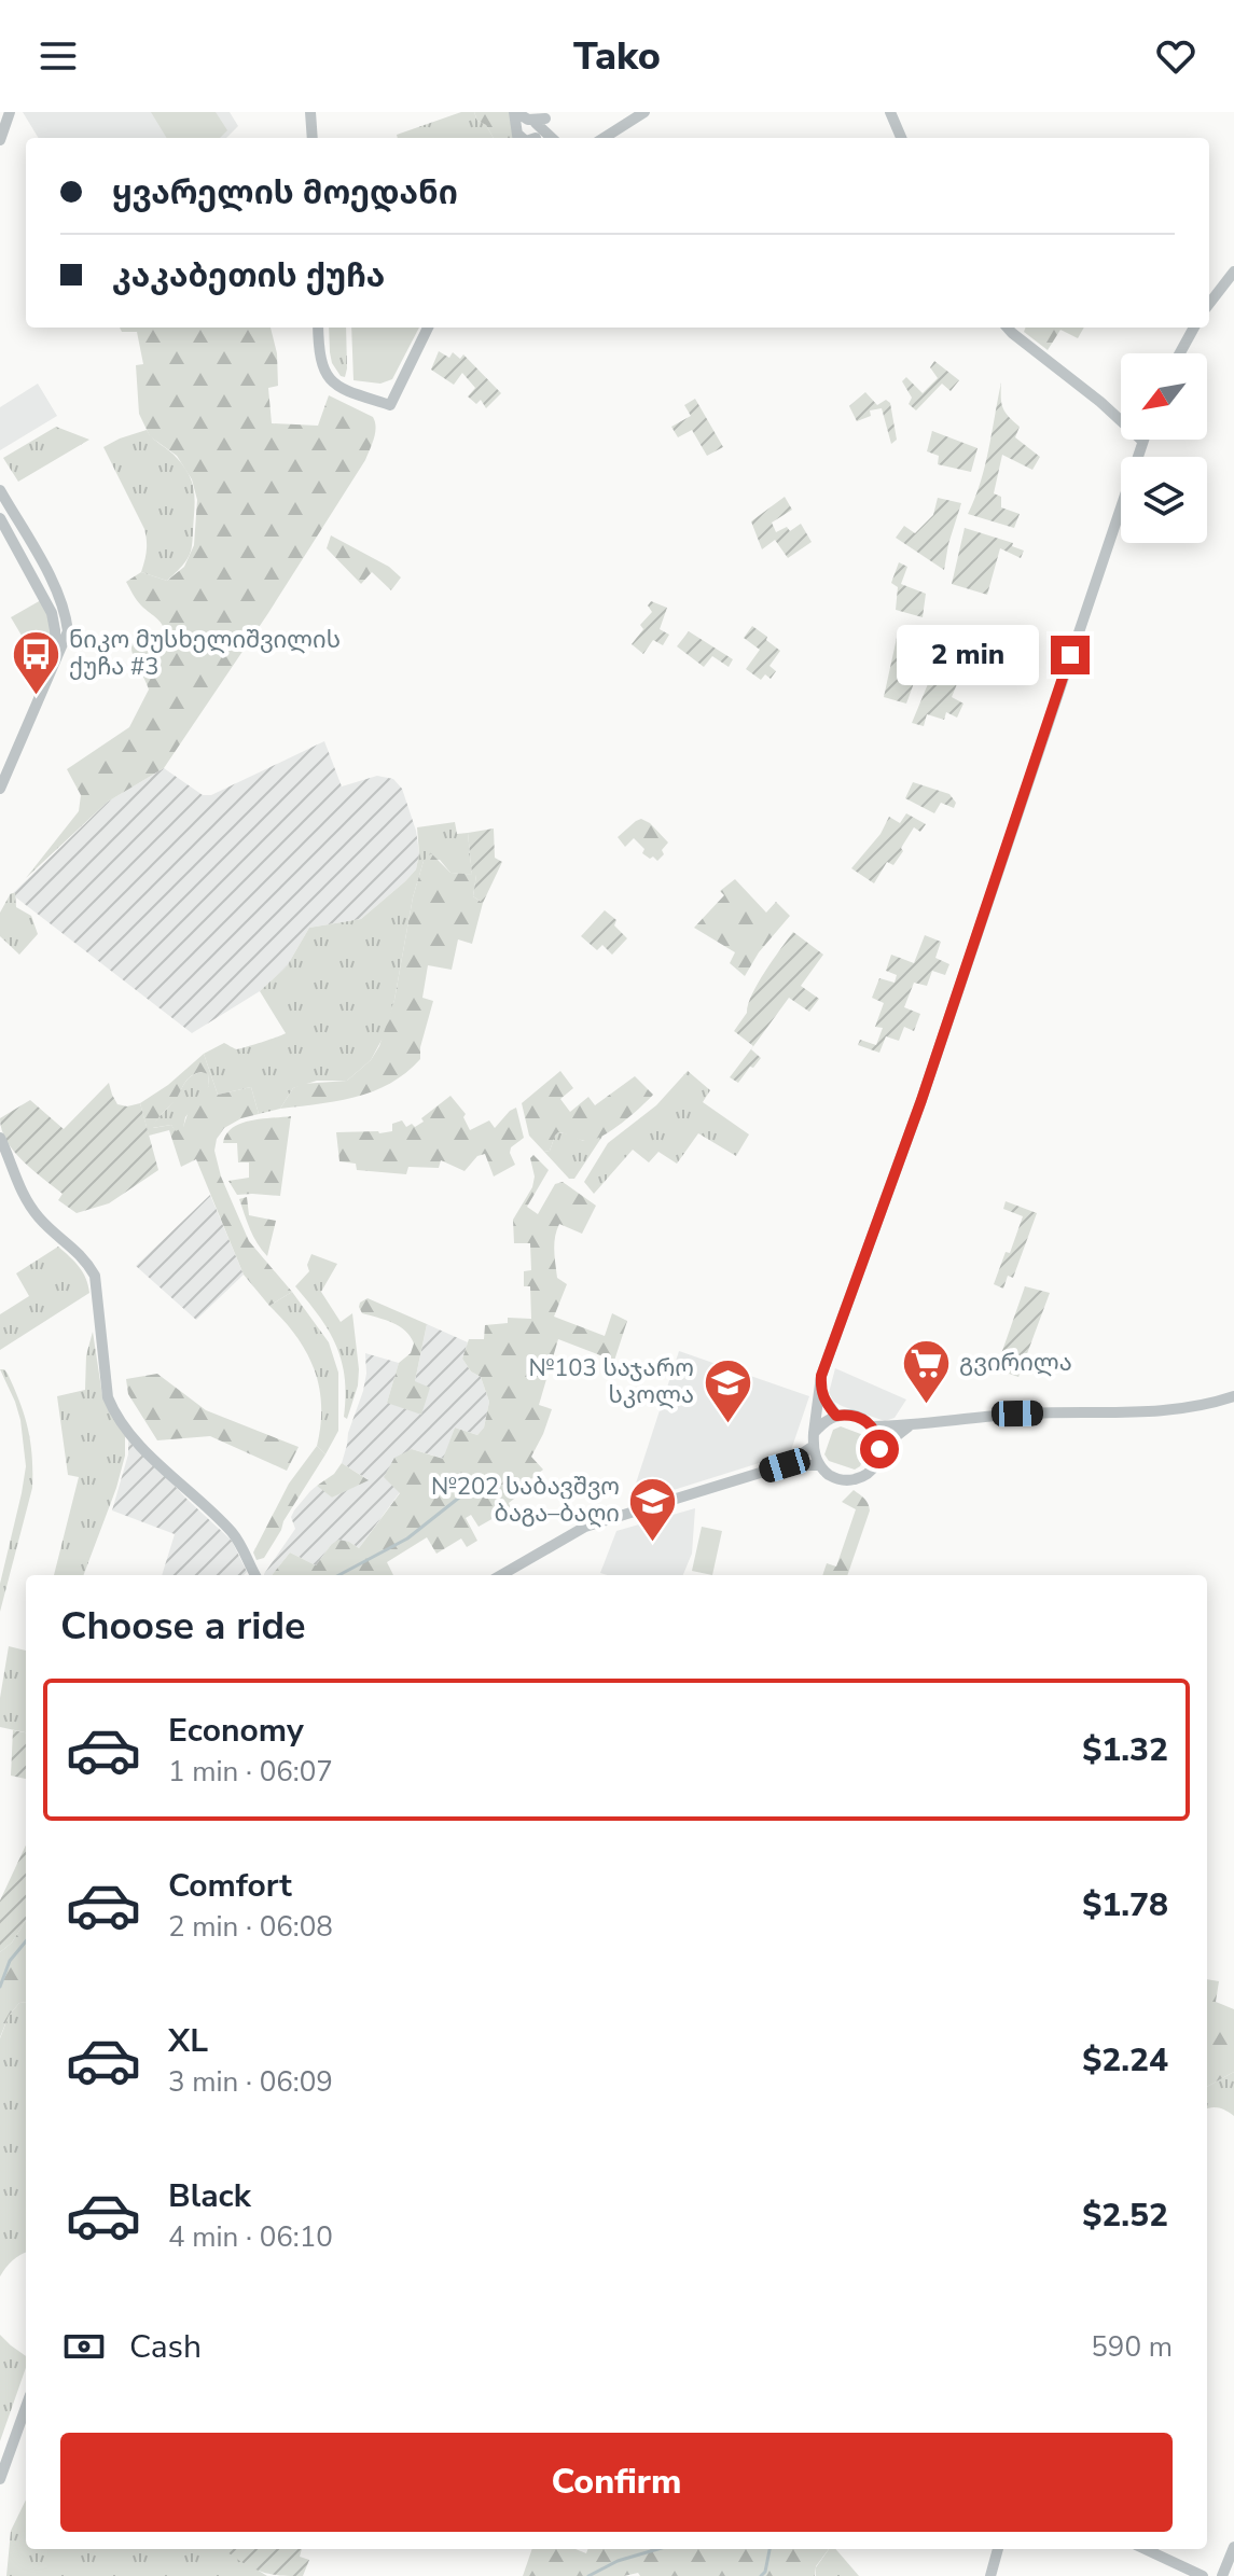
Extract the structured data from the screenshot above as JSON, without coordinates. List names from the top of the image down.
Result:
{
  "places": {
    "bus stop": ["ნიკო მუსხელიშვილის ქუჩა #3"],
    "supermarket": ["გვირილა"],
    "school or university": ["№103 საჯარო სკოლა", "№202 საბავშვო ბაგა–ბაღი"]
  },
  "north": "bottom left",
  "page": {
    "header": "Tako",
    "banner": ["ყვარელის მოედანი", "კაკაბეთის ქუჩა"],
    "bubble": "2 min",
    "heading": "Choose a ride",
    "list": [
      {
        "name": "Economy",
        "note": "1 min · 06:07",
        "value": "$1.32"
      },
      {
        "name": "Comfort",
        "note": "2 min · 06:08",
        "value": "$1.78"
      },
      {
        "name": "XL",
        "note": "3 min · 06:09",
        "value": "$2.24"
      },
      {
        "name": "Black",
        "note": "4 min · 06:10",
        "value": "$2.52"
      }
    ],
    "pay": ["Cash", "590 m"],
    "buttons": "Confirm"
  }
}
